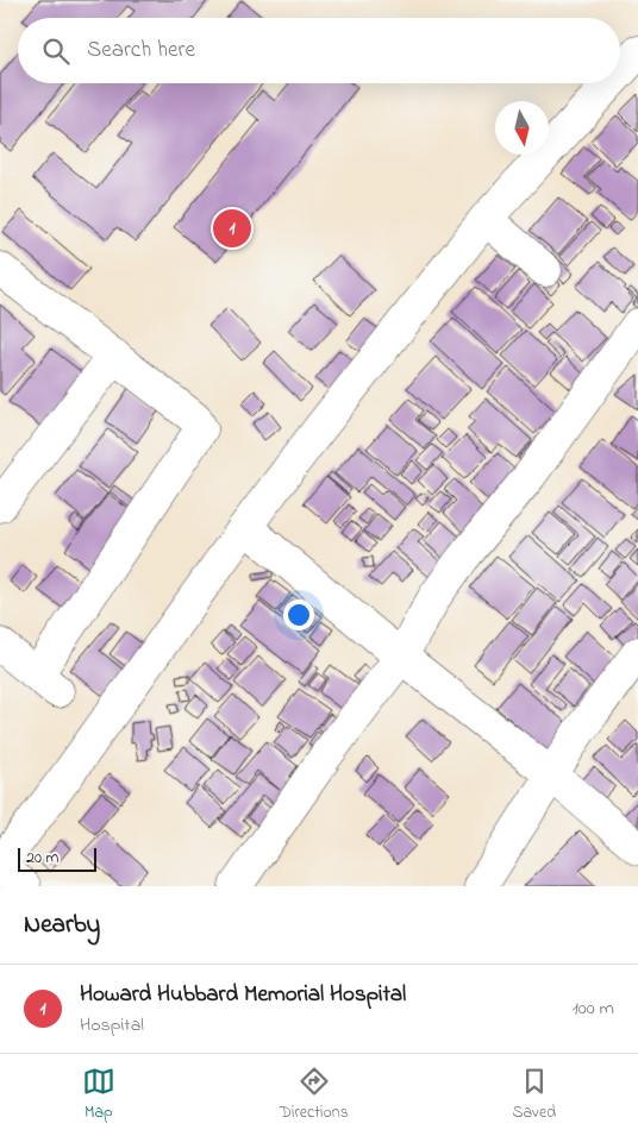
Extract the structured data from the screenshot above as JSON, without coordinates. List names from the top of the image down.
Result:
{
  "scale_bar": "20 m",
  "north": "bottom",
  "page": {
    "search": "Search here",
    "pins": "1",
    "scale": "20 m",
    "heading": "Nearby",
    "list": [
      {
        "mark": "1",
        "name": "Howard Hubbard Memorial Hospital",
        "note": "Hospital",
        "value": "100 m"
      }
    ],
    "nav": ["Map", "Directions", "Saved"]
  }
}
